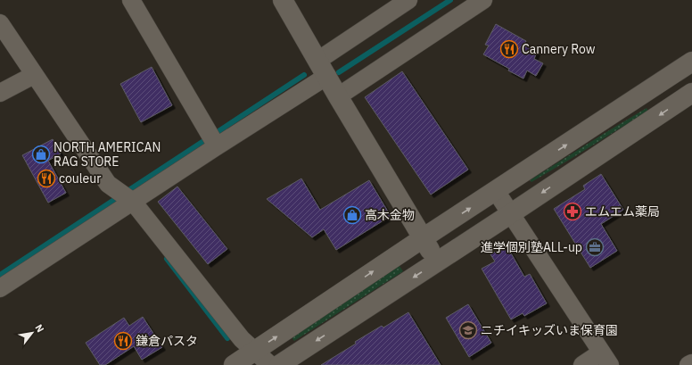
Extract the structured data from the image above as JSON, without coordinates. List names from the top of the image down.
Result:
{
  "places": {
    "restaurant": ["Cannery Row", "couleur", "鎌倉パスタ"],
    "shop": ["NORTH AMERICAN RAG STORE", "高木金物"],
    "pharmacy": ["エムエム薬局"],
    "office": ["進学個別塾ALL-up"],
    "school or university": ["ニチイキッズいま保育園"]
  },
  "north": "top right"
}
